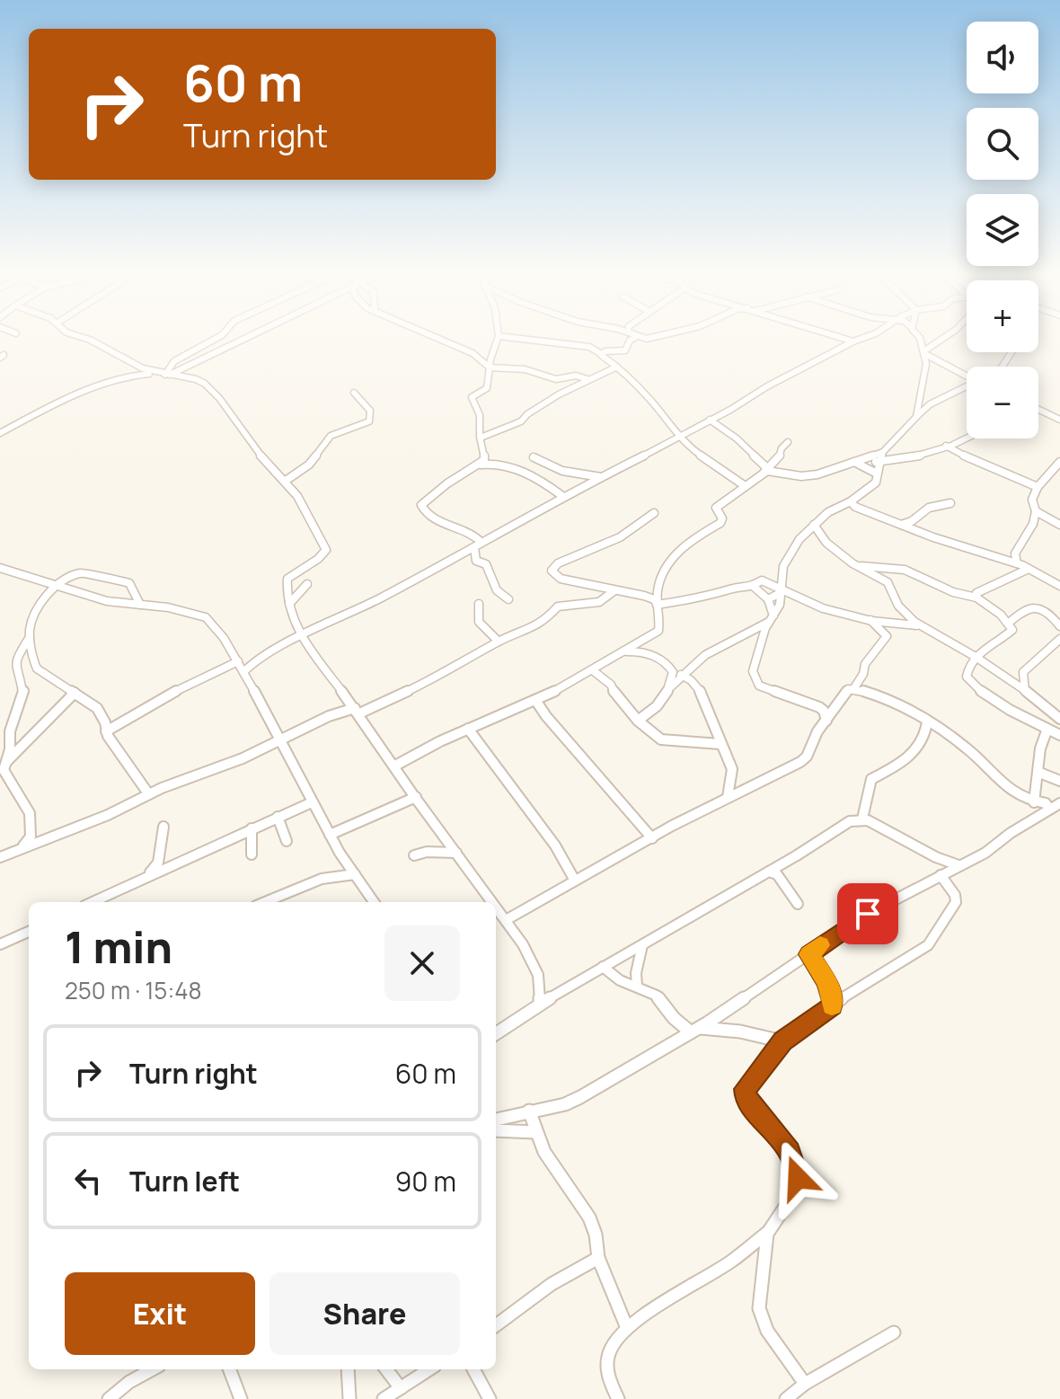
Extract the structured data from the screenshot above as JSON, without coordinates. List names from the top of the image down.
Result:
{
  "page": {
    "map_buttons": ["+", "−"],
    "turn": ["60 m", "Turn right"],
    "heading": ["1 min", "250 m · 15:48"],
    "list": [
      {
        "name": "Turn right",
        "value": "60 m"
      },
      {
        "name": "Turn left",
        "value": "90 m"
      }
    ],
    "buttons": ["Exit", "Share"]
  }
}
